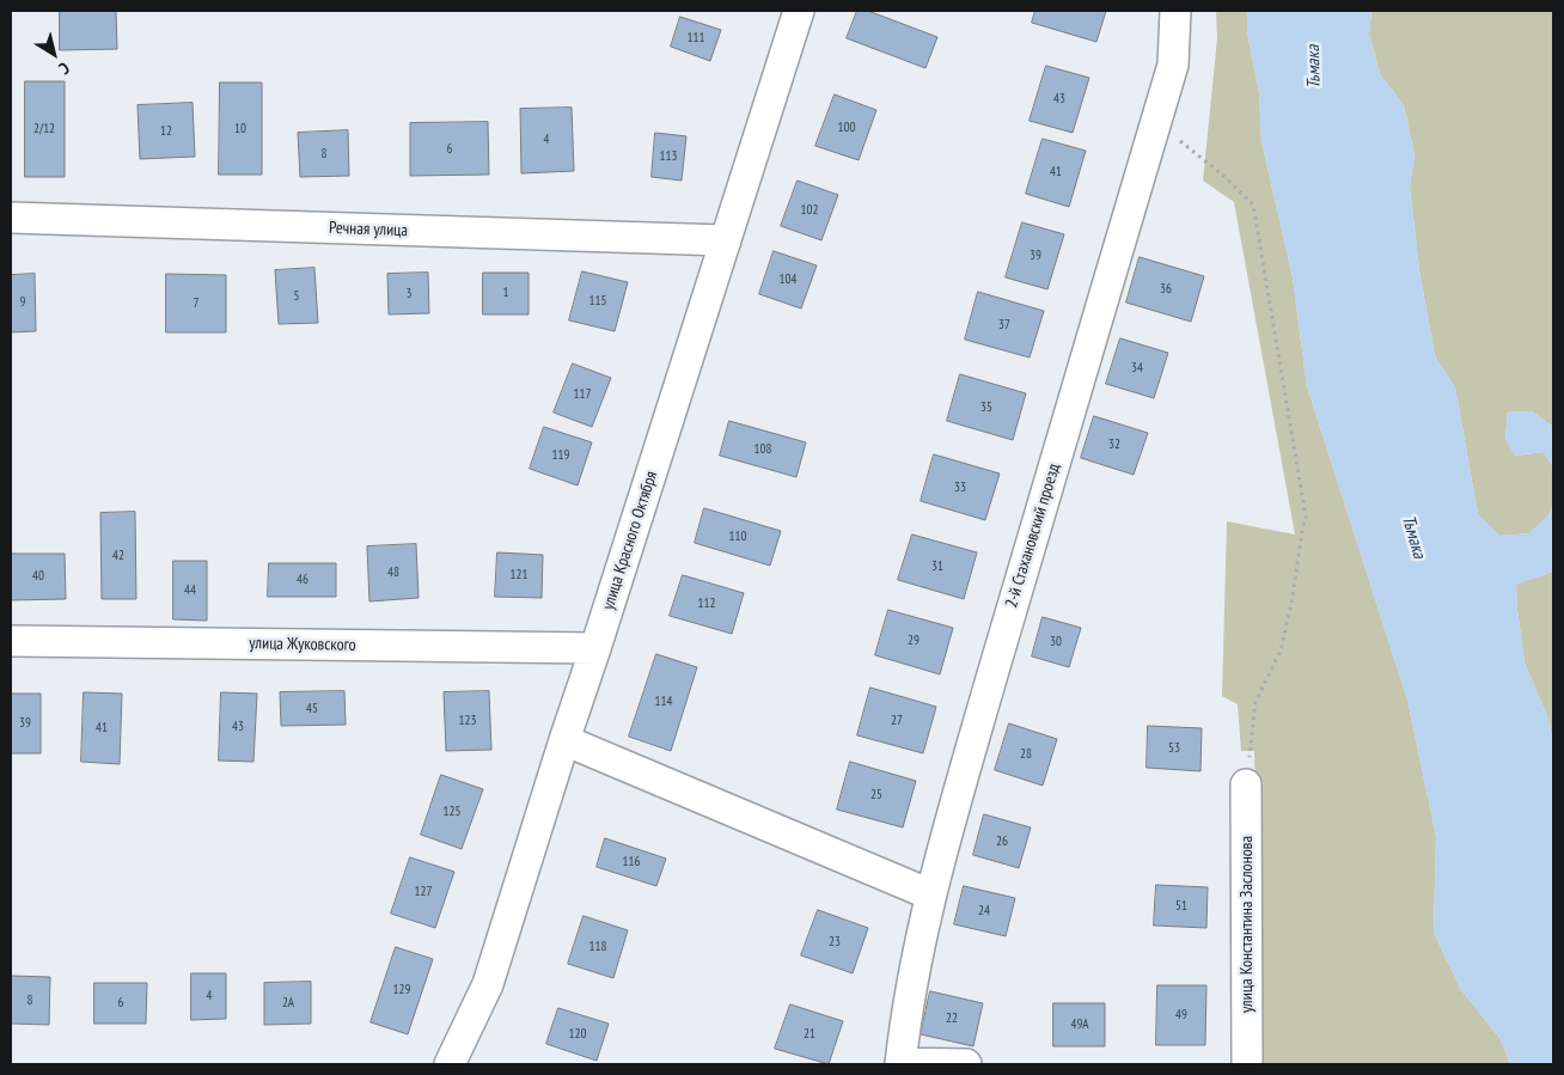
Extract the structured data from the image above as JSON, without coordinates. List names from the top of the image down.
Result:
{
  "streets": {
    "street": [
      "Речная улица",
      "2-й Стахановский проезд",
      "улица Красного Октября",
      "улица Жуковского",
      "улица Константина Заслонова"
    ]
  },
  "crossings": [
    ["Речная улица", "улица Красного Октября"],
    ["улица Красного Октября", "улица Жуковского"]
  ],
  "water": ["Тьмака"],
  "house_numbers": [
    "111",
    "43",
    "100",
    "2/12",
    "10",
    "12",
    "4",
    "6",
    "8",
    "113",
    "41",
    "102",
    "39",
    "104",
    "36",
    "1",
    "3",
    "5",
    "115",
    "9",
    "7",
    "37",
    "34",
    "117",
    "35",
    "32",
    "108",
    "119",
    "33",
    "110",
    "42",
    "31",
    "48",
    "121",
    "40",
    "46",
    "44",
    "112",
    "29",
    "30",
    "114",
    "45",
    "123",
    "27",
    "39",
    "43",
    "41",
    "53",
    "28",
    "25",
    "125",
    "26",
    "116",
    "127",
    "51",
    "24",
    "23",
    "118",
    "129",
    "4",
    "8",
    "6",
    "2А",
    "49",
    "22",
    "49А",
    "120",
    "21"
  ],
  "north": "bottom right"
}
